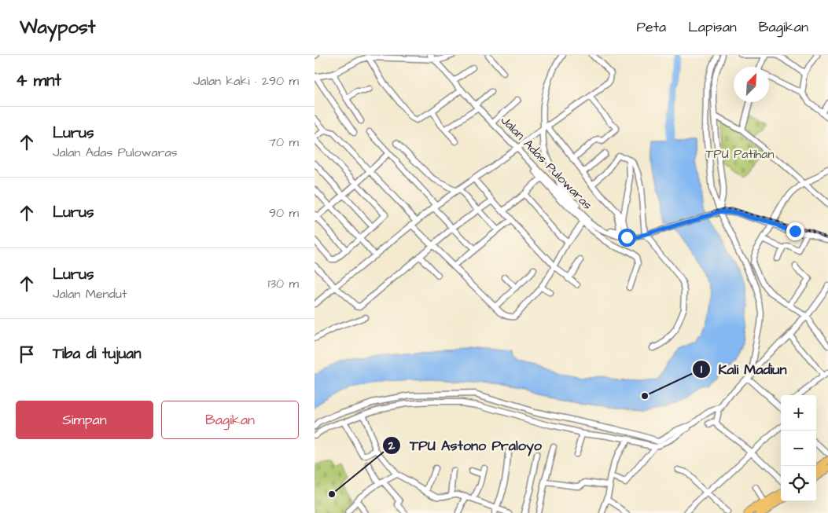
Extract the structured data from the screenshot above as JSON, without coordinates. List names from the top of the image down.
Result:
{
  "streets": {
    "street": ["Jalan Adas Pulowaras"]
  },
  "parks": ["TPU Patihan"],
  "places": ["Kali Madiun", "TPU Astono Praloyo"],
  "north": "top right",
  "page": {
    "header": "Waypost",
    "nav": ["Peta", "Lapisan", "Bagikan"],
    "heading": ["4 mnt", "Jalan kaki · 290 m"],
    "list": [
      ["Lurus", "Jalan Adas Pulowaras", "70 m"],
      ["Lurus", "90 m"],
      ["Lurus", "Jalan Mendut", "130 m"],
      "Tiba di tujuan"
    ],
    "buttons": ["Simpan", "Bagikan"],
    "map_buttons": ["+", "−"]
  }
}
